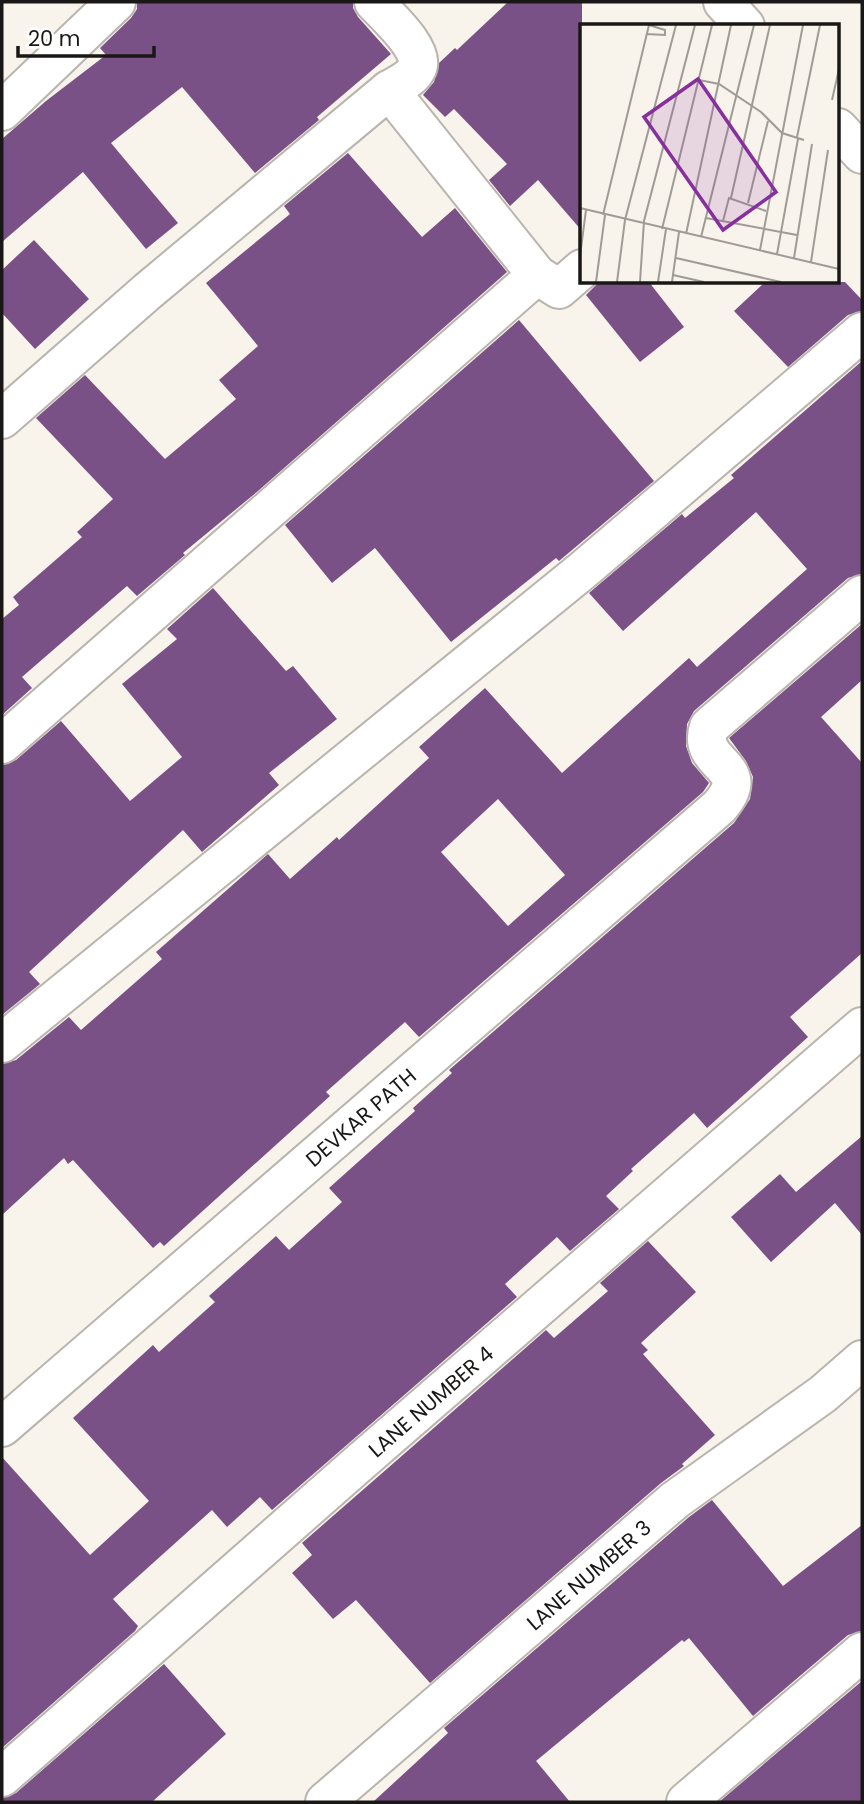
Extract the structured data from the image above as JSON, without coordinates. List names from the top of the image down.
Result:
{
  "streets": {
    "street": ["DEVKAR PATH", "LANE NUMBER 4", "LANE NUMBER 3"]
  },
  "scale_bar": "20 m"
}
